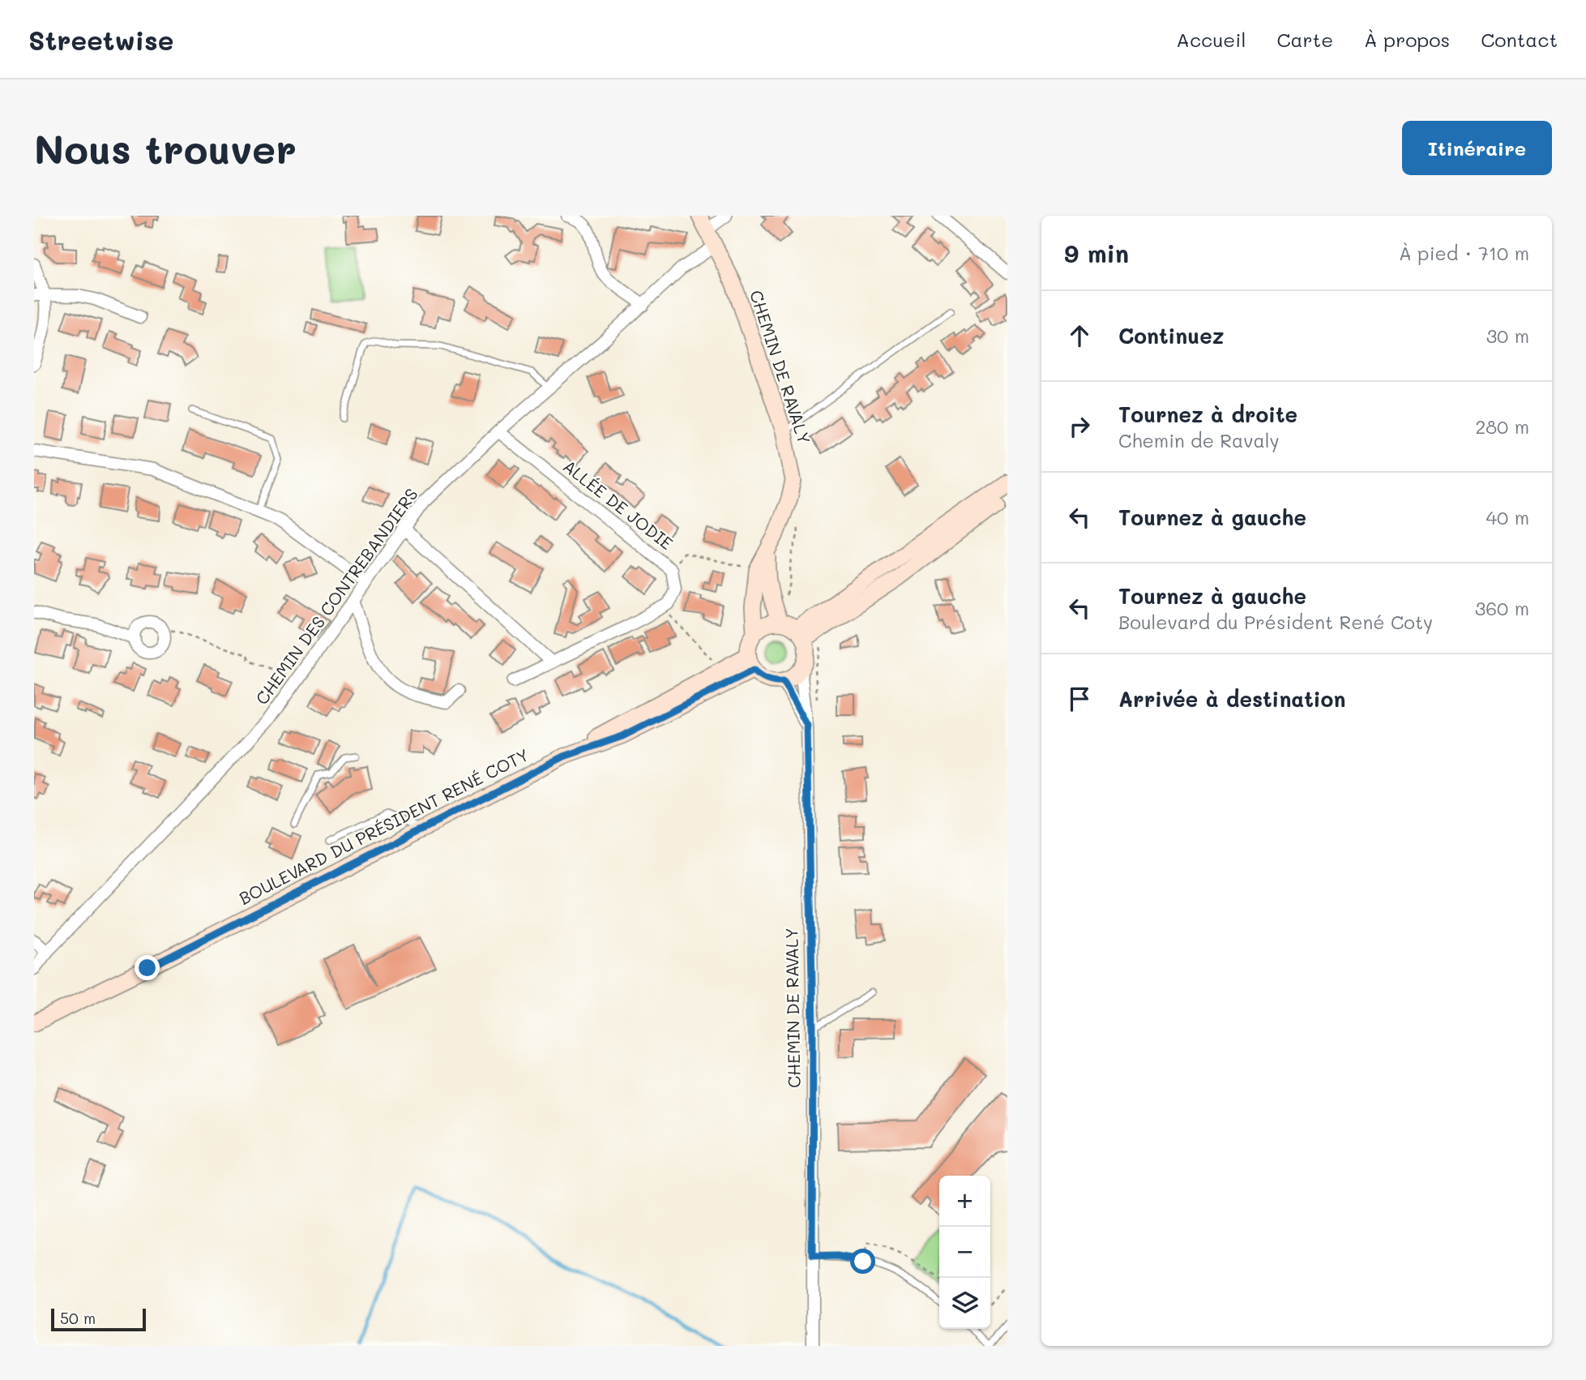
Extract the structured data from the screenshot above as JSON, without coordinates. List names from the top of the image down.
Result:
{
  "streets": {
    "main road": ["CHEMIN DE RAVALY", "BOULEVARD DU PRÉSIDENT RENÉ COTY"],
    "street": ["ALLÉE DE JODIE", "CHEMIN DES CONTREBANDIERS"]
  },
  "crossings": [
    ["CHEMIN DE RAVALY", "CHEMIN DES CONTREBANDIERS"],
    ["CHEMIN DE RAVALY", "BOULEVARD DU PRÉSIDENT RENÉ COTY"],
    ["ALLÉE DE JODIE", "CHEMIN DES CONTREBANDIERS"]
  ],
  "scale_bar": "50 m",
  "page": {
    "header": "Streetwise",
    "nav": [
      "Accueil",
      "Carte",
      "À propos",
      "Contact"
    ],
    "buttons": "Itinéraire",
    "title": "Nous trouver",
    "heading": ["9 min", "À pied · 710 m"],
    "list": [
      ["Continuez", "30 m"],
      ["Tournez à droite", "Chemin de Ravaly", "280 m"],
      ["Tournez à gauche", "40 m"],
      ["Tournez à gauche", "Boulevard du Président René Coty", "360 m"],
      "Arrivée à destination"
    ],
    "map_buttons": ["+", "−"],
    "scale": "50 m"
  }
}
